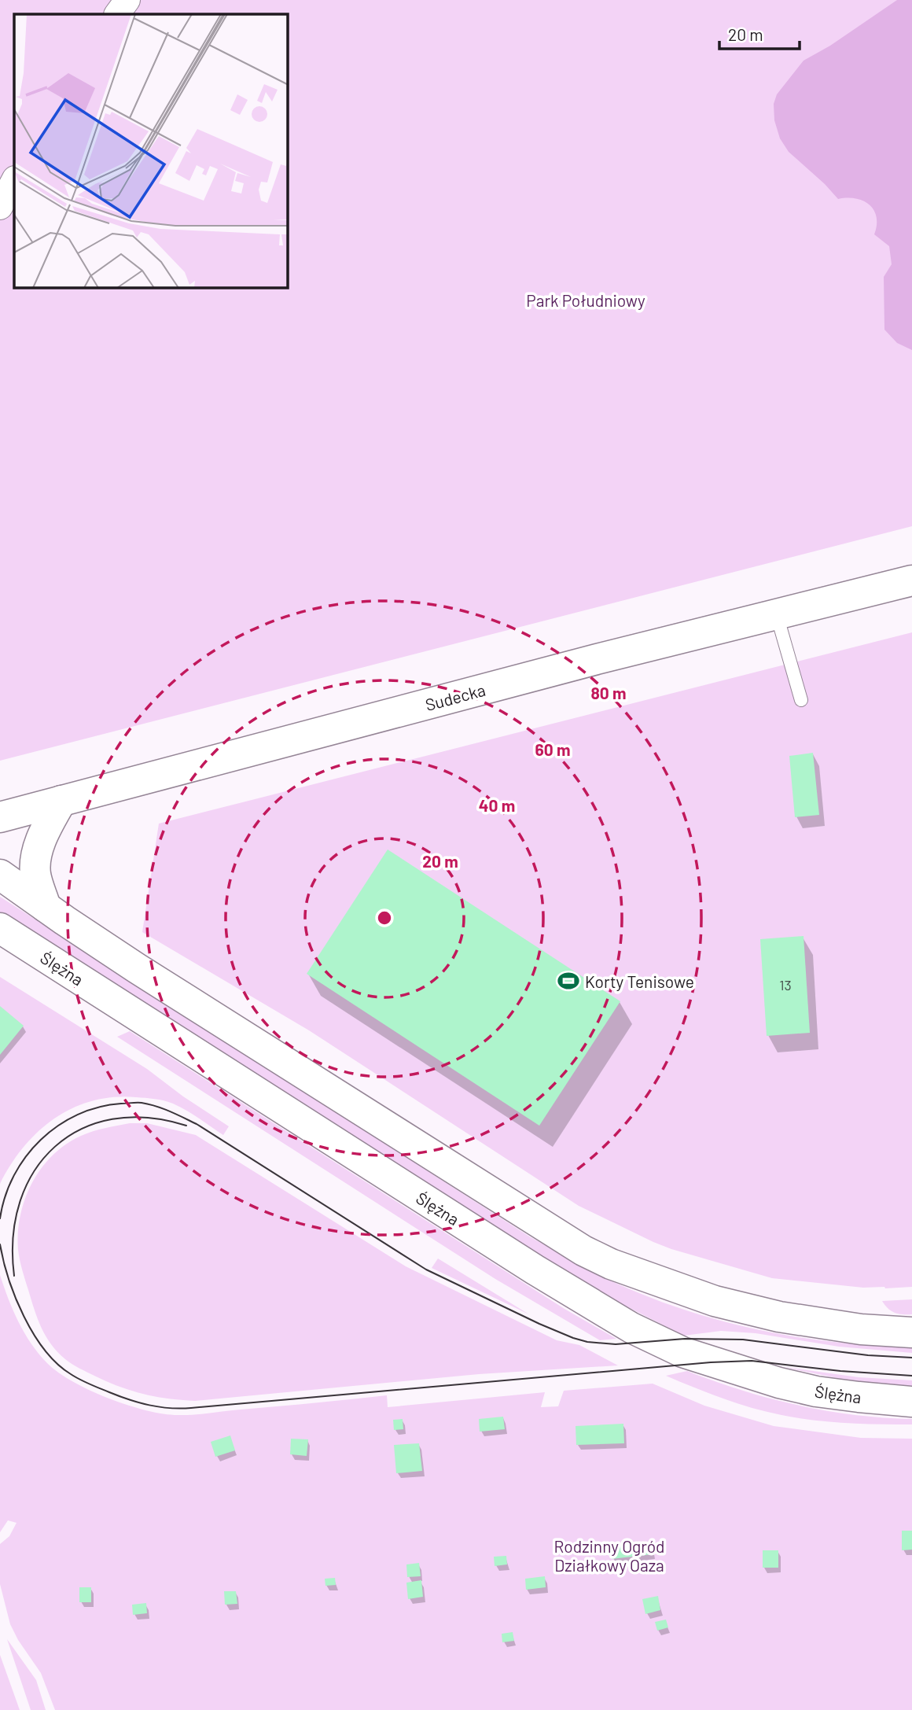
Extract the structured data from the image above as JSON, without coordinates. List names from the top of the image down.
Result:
{
  "streets": {
    "main road": ["Sudecka", "Ślężna"]
  },
  "parks": ["Park Południowy", "Rodzinny Ogród Działkowy Oaza"],
  "places": {
    "sports": ["Korty Tenisowe"]
  },
  "house_numbers": ["13"],
  "scale_bar": "20 m",
  "rings": [
    "80 m",
    "60 m",
    "40 m",
    "20 m"
  ]
}
